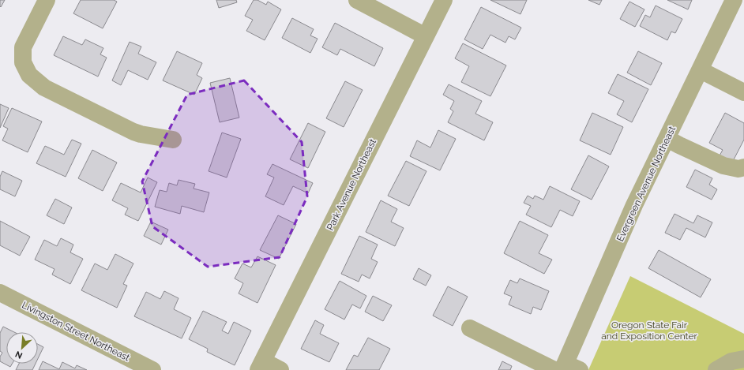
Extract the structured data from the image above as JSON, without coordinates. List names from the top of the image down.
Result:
{
  "streets": {
    "street": ["Evergreen Avenue Northeast", "Park Avenue Northeast", "Livingston Street Northeast"]
  },
  "parks": ["Oregon State Fair and Exposition Center"],
  "north": "bottom left"
}
